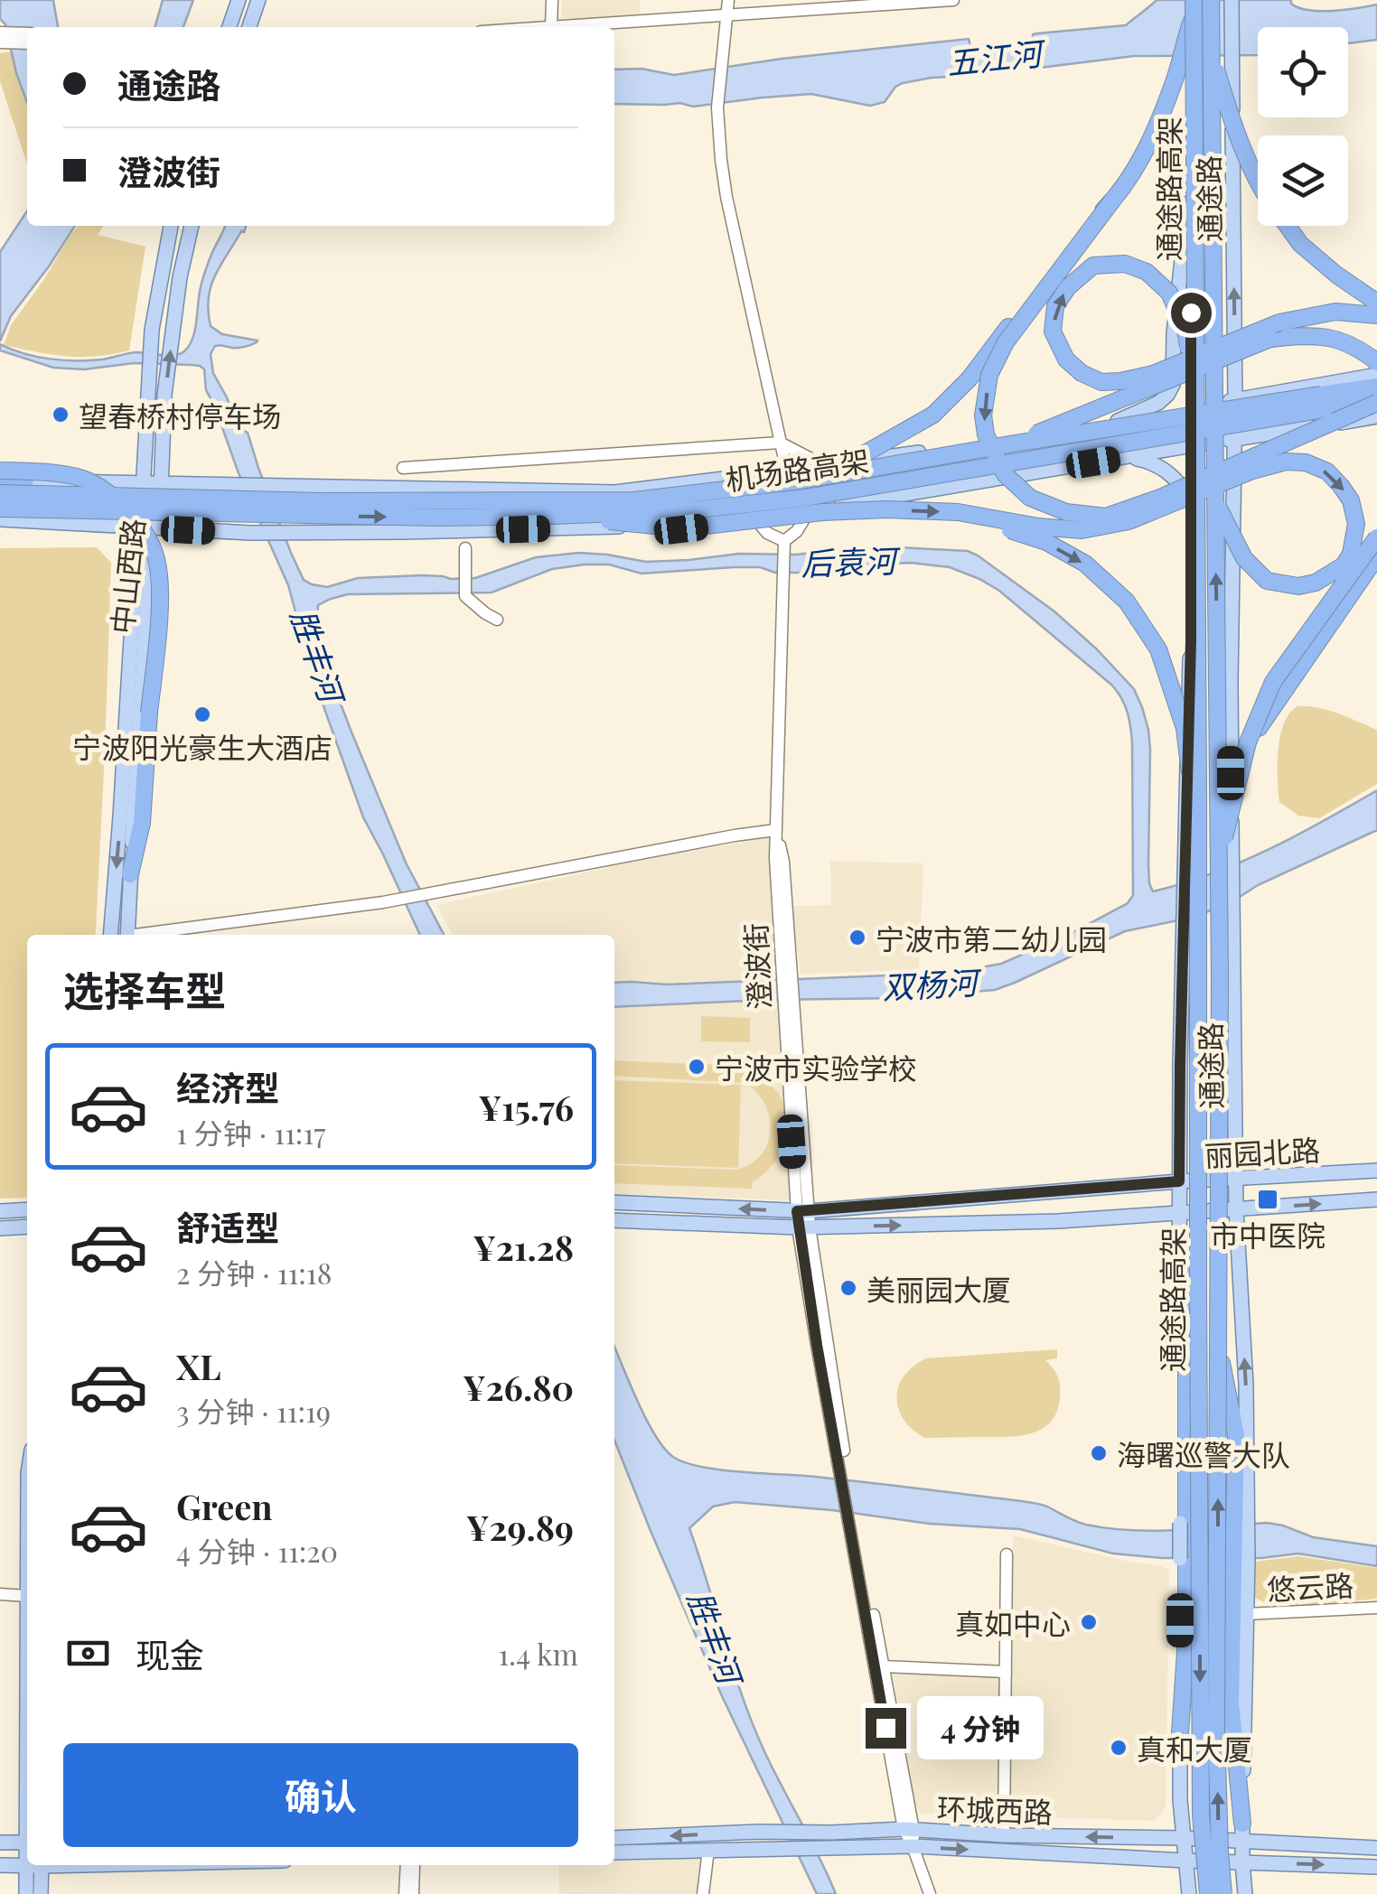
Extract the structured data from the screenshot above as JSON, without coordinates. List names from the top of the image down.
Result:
{
  "streets": {
    "highway": ["通途路高架", "机场路高架"],
    "main road": [
      "通途路",
      "中山西路",
      "丽园北路",
      "环城西路"
    ],
    "street": ["澄波街", "悠云路"]
  },
  "crossings": [
    ["通途路高架", "通途路"],
    ["通途路", "丽园北路"],
    ["通途路", "悠云路"],
    ["通途路", "环城西路"],
    ["澄波街", "丽园北路"],
    ["澄波街", "环城西路"]
  ],
  "water": [
    "五江河",
    "后袁河",
    "胜丰河",
    "双杨河"
  ],
  "places": {
    "other": [
      "望春桥村停车场",
      "宁波阳光豪生大酒店",
      "宁波市第二幼儿园",
      "宁波市实验学校",
      "美丽园大厦",
      "海曙巡警大队",
      "真如中心",
      "真和大厦"
    ],
    "transit": ["市中医院"]
  },
  "page": {
    "banner": ["通途路", "澄波街"],
    "heading": "选择车型",
    "list": [
      {
        "name": "经济型",
        "note": "1 分钟 · 11:17",
        "value": "¥15.76"
      },
      {
        "name": "舒适型",
        "note": "2 分钟 · 11:18",
        "value": "¥21.28"
      },
      {
        "name": "XL",
        "note": "3 分钟 · 11:19",
        "value": "¥26.80"
      },
      {
        "name": "Green",
        "note": "4 分钟 · 11:20",
        "value": "¥29.89"
      }
    ],
    "pay": ["现金", "1.4 km"],
    "bubble": "4 分钟",
    "buttons": "确认"
  }
}
